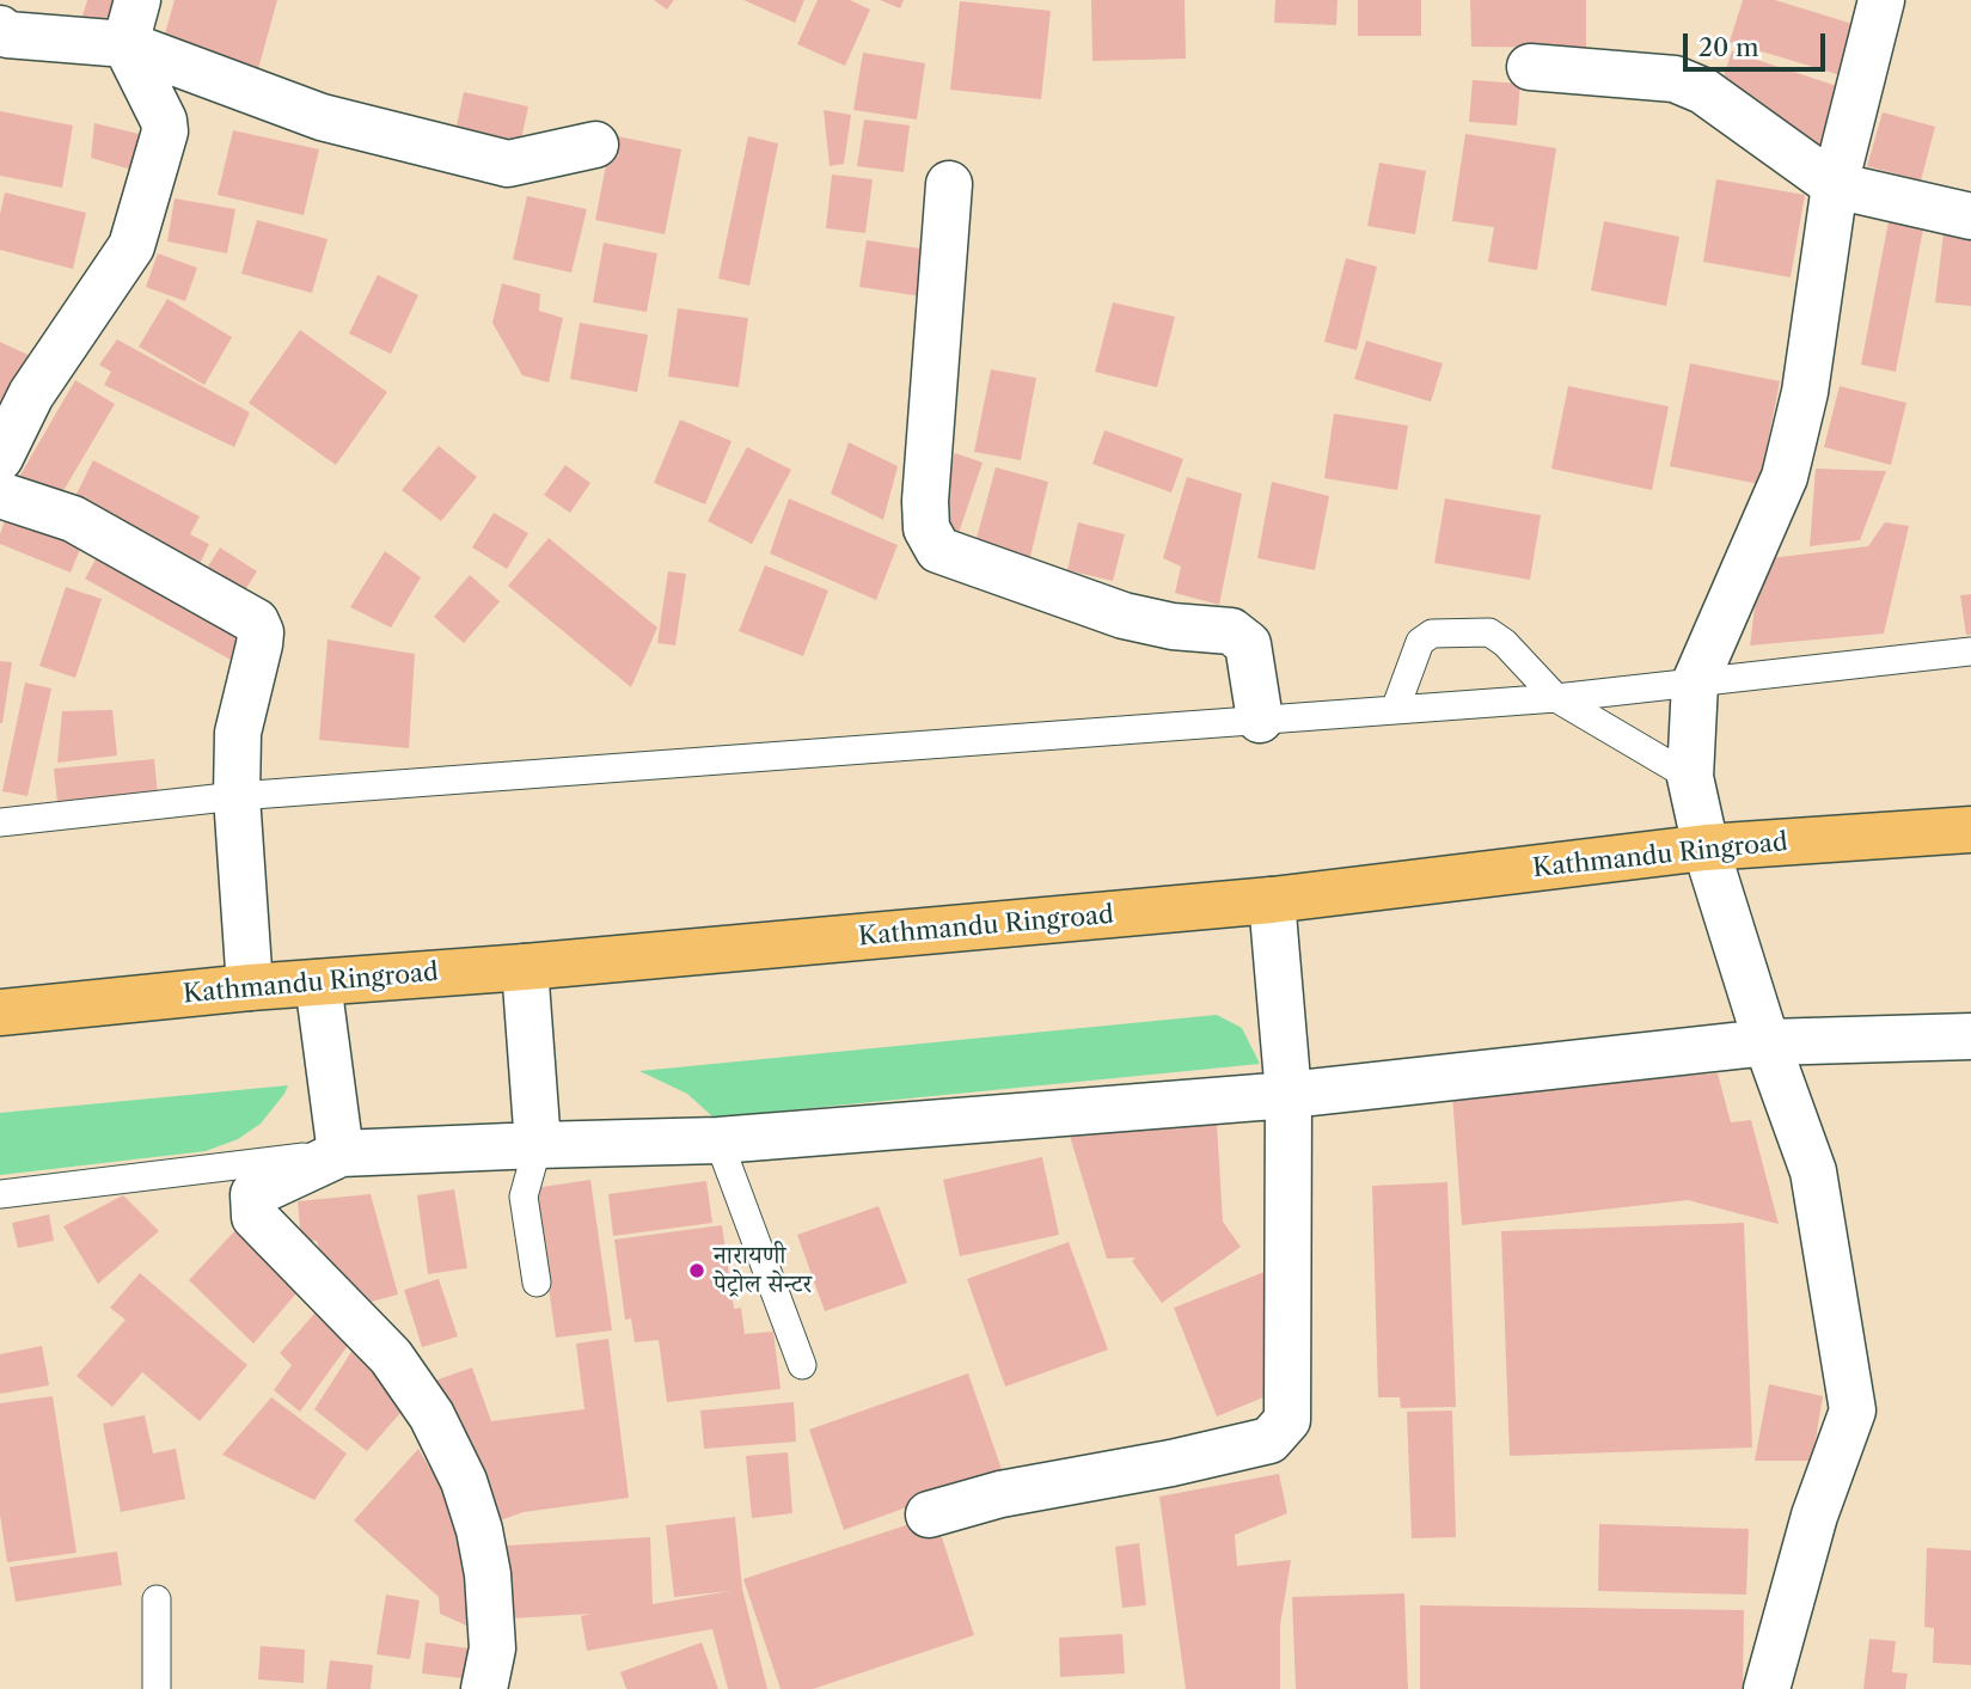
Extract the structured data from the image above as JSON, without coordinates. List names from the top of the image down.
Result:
{
  "streets": {
    "highway": ["Kathmandu Ringroad"]
  },
  "places": ["नारायणी पेट्रोल सेन्टर"],
  "scale_bar": "20 m"
}
